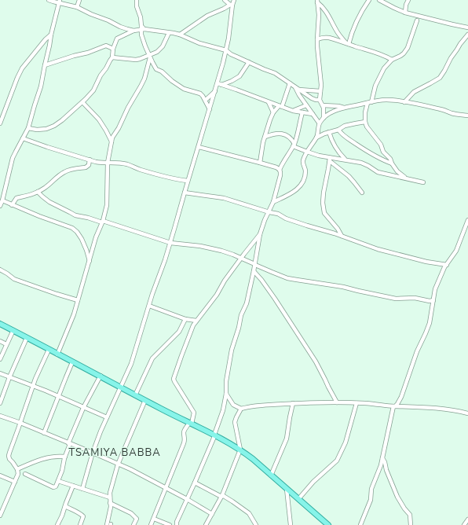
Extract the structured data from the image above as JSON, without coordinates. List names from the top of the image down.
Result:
{
  "districts": ["TSAMIYA BABBA"]
}
